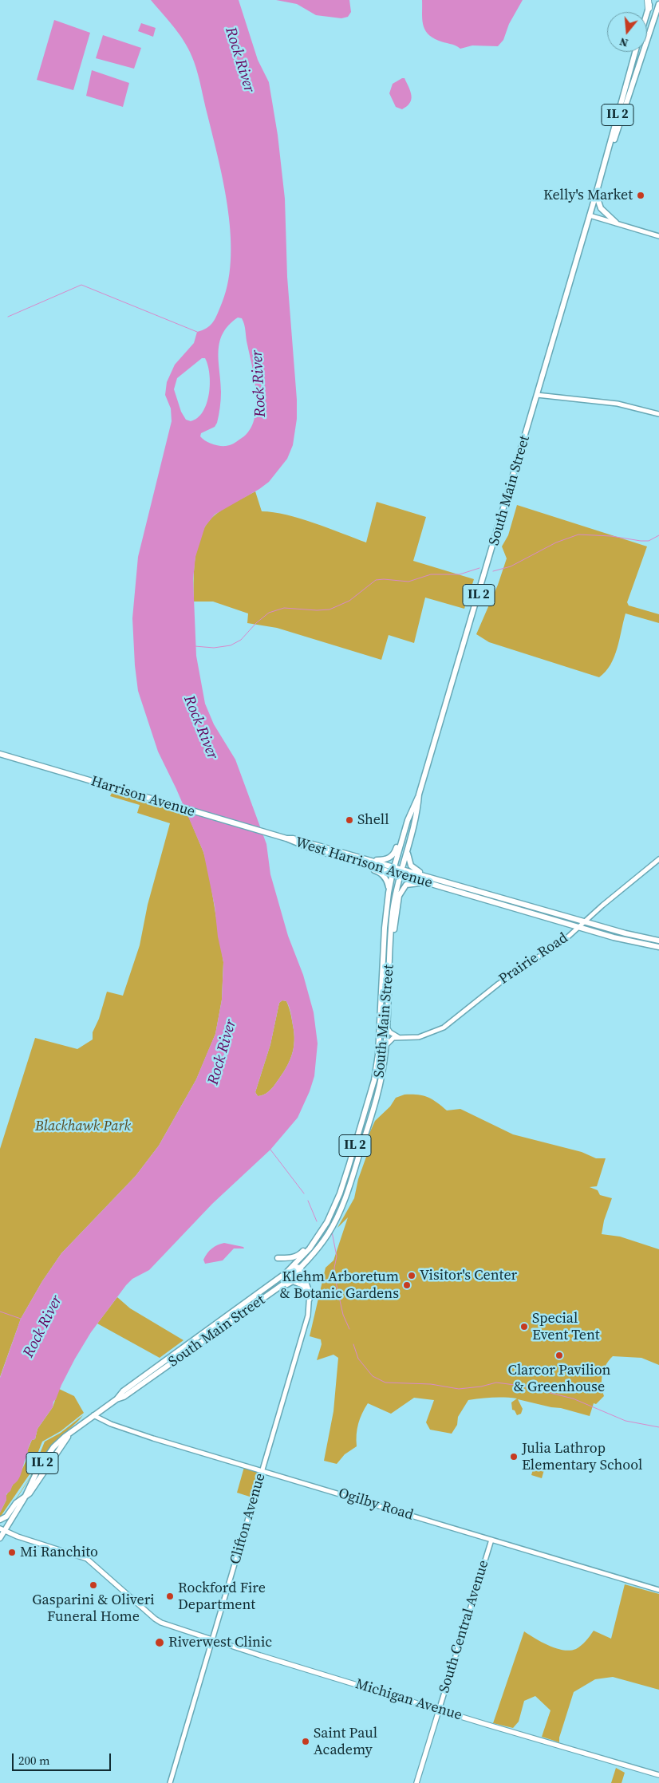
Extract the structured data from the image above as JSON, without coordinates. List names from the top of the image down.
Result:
{
  "streets": {
    "main road": [
      "IL 2",
      "South Main Street",
      "Harrison Avenue",
      "West Harrison Avenue",
      "South Central Avenue",
      "Michigan Avenue"
    ],
    "street": ["Prairie Road", "Ogilby Road", "Clifton Avenue"]
  },
  "crossings": [
    ["South Main Street", "West Harrison Avenue"],
    ["South Main Street", "Ogilby Road"],
    ["South Main Street", "Clifton Avenue"],
    ["South Main Street", "Michigan Avenue"],
    ["Harrison Avenue", "West Harrison Avenue"],
    ["West Harrison Avenue", "Prairie Road"],
    ["Ogilby Road", "Clifton Avenue"],
    ["Ogilby Road", "South Central Avenue"],
    ["Clifton Avenue", "Michigan Avenue"],
    ["South Central Avenue", "Michigan Avenue"]
  ],
  "water": ["Rock River"],
  "parks": ["Blackhawk Park"],
  "places": [
    "Kelly's Market",
    "Shell",
    "Visitor's Center",
    "Klehm Arboretum & Botanic Gardens",
    "Special Event Tent",
    "Clarcor Pavilion & Greenhouse",
    "Julia Lathrop Elementary School",
    "Mi Ranchito",
    "Gasparini & Oliveri Funeral Home",
    "Rockford Fire Department",
    "Riverwest Clinic",
    "Saint Paul Academy"
  ],
  "scale_bar": "200 m",
  "north": "bottom"
}
